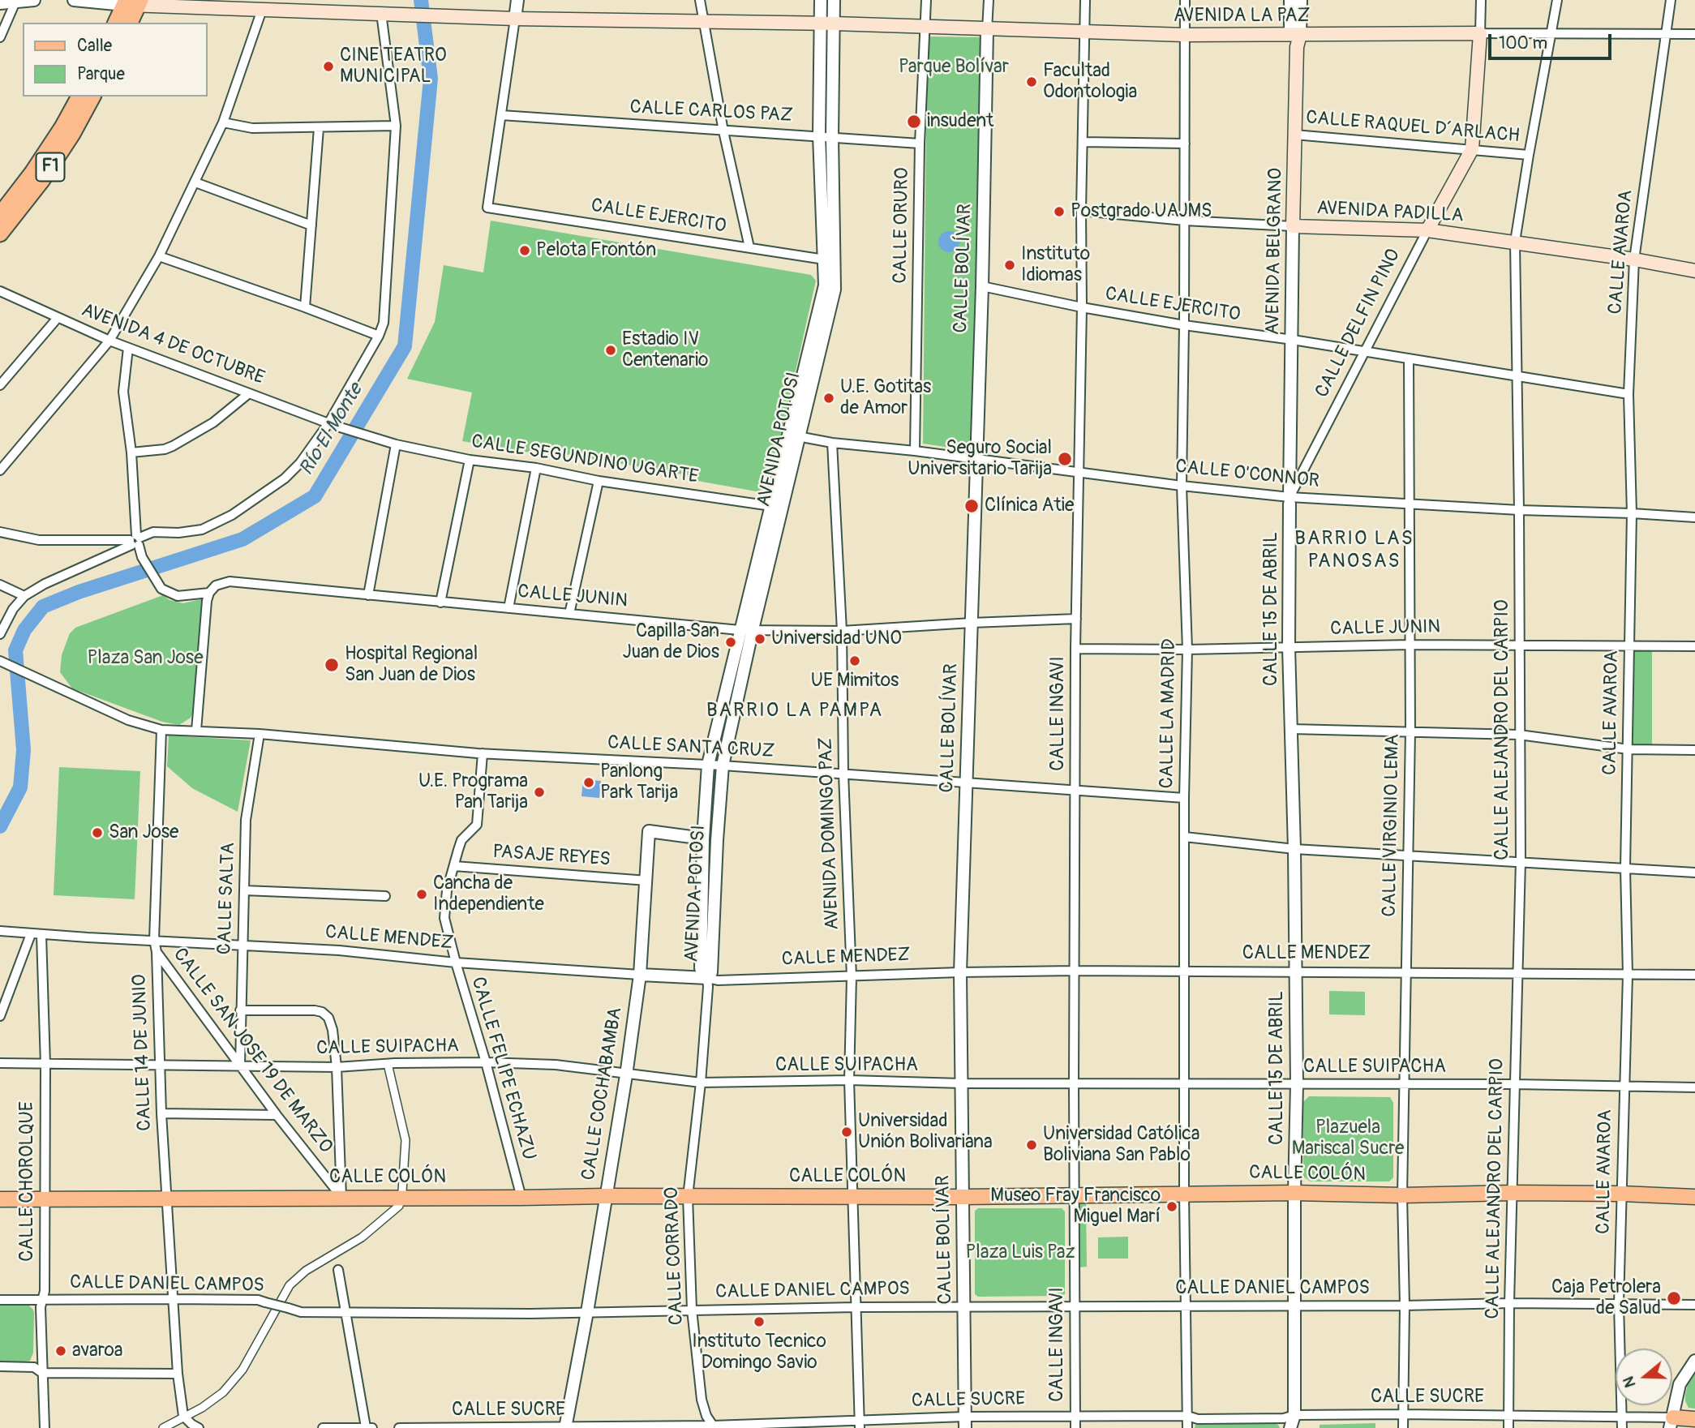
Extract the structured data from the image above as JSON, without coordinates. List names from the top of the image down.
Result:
{
  "streets": {
    "highway": ["F1"],
    "main road": [
      "AVENIDA LA PAZ",
      "AVENIDA PADILLA",
      "AVENIDA BELGRANO",
      "CALLE DELFIN PINO",
      "CALLE COLÓN"
    ],
    "street": [
      "CALLE CARLOS PAZ",
      "CALLE RAQUEL D´ARLACH",
      "CALLE EJERCITO",
      "CALLE ORURO",
      "CALLE AVAROA",
      "CALLE BOLÍVAR",
      "AVENIDA 4 DE OCTUBRE",
      "AVENIDA POTOSI",
      "CALLE SEGUNDINO UGARTE",
      "CALLE O'CONNOR",
      "CALLE JUNIN",
      "CALLE 15 DE ABRIL",
      "CALLE INGAVI",
      "CALLE LA MADRID",
      "CALLE ALEJANDRO DEL CARPIO",
      "CALLE SANTA CRUZ",
      "CALLE VIRGINIO LEMA",
      "AVENIDA DOMINGO PAZ",
      "PASAJE REYES",
      "CALLE SALTA",
      "CALLE MENDEZ",
      "CALLE SUIPACHA",
      "CALLE SAN JOSE 19 DE MARZO",
      "CALLE 14 DE JUNIO",
      "CALLE FELIPE ECHAZU",
      "CALLE COCHABAMBA",
      "CALLE CHOROLQUE",
      "CALLE CORRADO",
      "CALLE DANIEL CAMPOS",
      "CALLE SUCRE"
    ]
  },
  "crossings": [
    ["AVENIDA LA PAZ", "CALLE ORURO"],
    ["AVENIDA LA PAZ", "AVENIDA BELGRANO"],
    ["AVENIDA LA PAZ", "CALLE AVAROA"],
    ["AVENIDA LA PAZ", "CALLE BOLÍVAR"],
    ["AVENIDA LA PAZ", "CALLE DELFIN PINO"],
    ["AVENIDA LA PAZ", "AVENIDA POTOSI"],
    ["AVENIDA LA PAZ", "CALLE INGAVI"],
    ["AVENIDA LA PAZ", "CALLE LA MADRID"],
    ["AVENIDA LA PAZ", "CALLE ALEJANDRO DEL CARPIO"],
    ["CALLE CARLOS PAZ", "CALLE EJERCITO"],
    ["CALLE CARLOS PAZ", "CALLE ORURO"],
    ["CALLE CARLOS PAZ", "AVENIDA POTOSI"],
    ["CALLE RAQUEL D´ARLACH", "AVENIDA BELGRANO"],
    ["CALLE RAQUEL D´ARLACH", "CALLE DELFIN PINO"],
    ["CALLE RAQUEL D´ARLACH", "CALLE ALEJANDRO DEL CARPIO"],
    ["AVENIDA PADILLA", "AVENIDA BELGRANO"],
    ["AVENIDA PADILLA", "CALLE AVAROA"],
    ["AVENIDA PADILLA", "CALLE DELFIN PINO"],
    ["AVENIDA PADILLA", "CALLE INGAVI"],
    ["AVENIDA PADILLA", "CALLE LA MADRID"],
    ["AVENIDA PADILLA", "CALLE ALEJANDRO DEL CARPIO"],
    ["CALLE EJERCITO", "AVENIDA BELGRANO"],
    ["CALLE EJERCITO", "CALLE AVAROA"],
    ["CALLE EJERCITO", "CALLE BOLÍVAR"],
    ["CALLE EJERCITO", "CALLE DELFIN PINO"],
    ["CALLE EJERCITO", "AVENIDA POTOSI"],
    ["CALLE EJERCITO", "CALLE INGAVI"],
    ["CALLE EJERCITO", "CALLE LA MADRID"],
    ["CALLE EJERCITO", "CALLE ALEJANDRO DEL CARPIO"],
    ["CALLE EJERCITO", "CALLE VIRGINIO LEMA"],
    ["CALLE ORURO", "CALLE O'CONNOR"],
    ["AVENIDA BELGRANO", "CALLE DELFIN PINO"],
    ["AVENIDA BELGRANO", "CALLE O'CONNOR"],
    ["AVENIDA BELGRANO", "CALLE 15 DE ABRIL"],
    ["CALLE AVAROA", "CALLE O'CONNOR"],
    ["CALLE AVAROA", "CALLE JUNIN"],
    ["CALLE AVAROA", "CALLE MENDEZ"],
    ["CALLE AVAROA", "CALLE SUIPACHA"],
    ["CALLE AVAROA", "CALLE COLÓN"],
    ["CALLE AVAROA", "CALLE DANIEL CAMPOS"],
    ["CALLE AVAROA", "CALLE SUCRE"],
    ["CALLE BOLÍVAR", "CALLE O'CONNOR"],
    ["CALLE BOLÍVAR", "CALLE JUNIN"],
    ["CALLE BOLÍVAR", "CALLE SANTA CRUZ"],
    ["CALLE BOLÍVAR", "CALLE MENDEZ"],
    ["CALLE BOLÍVAR", "CALLE SUIPACHA"],
    ["CALLE BOLÍVAR", "CALLE COLÓN"],
    ["CALLE BOLÍVAR", "CALLE DANIEL CAMPOS"],
    ["CALLE BOLÍVAR", "CALLE SUCRE"],
    ["CALLE DELFIN PINO", "CALLE O'CONNOR"],
    ["CALLE DELFIN PINO", "CALLE 15 DE ABRIL"],
    ["AVENIDA 4 DE OCTUBRE", "CALLE SEGUNDINO UGARTE"],
    ["AVENIDA POTOSI", "CALLE SEGUNDINO UGARTE"],
    ["AVENIDA POTOSI", "CALLE O'CONNOR"],
    ["AVENIDA POTOSI", "CALLE JUNIN"],
    ["AVENIDA POTOSI", "CALLE SANTA CRUZ"],
    ["AVENIDA POTOSI", "CALLE MENDEZ"],
    ["AVENIDA POTOSI", "CALLE COCHABAMBA"],
    ["AVENIDA POTOSI", "CALLE CORRADO"],
    ["CALLE O'CONNOR", "CALLE 15 DE ABRIL"],
    ["CALLE O'CONNOR", "CALLE INGAVI"],
    ["CALLE O'CONNOR", "CALLE LA MADRID"],
    ["CALLE O'CONNOR", "CALLE ALEJANDRO DEL CARPIO"],
    ["CALLE O'CONNOR", "CALLE VIRGINIO LEMA"],
    ["CALLE O'CONNOR", "AVENIDA DOMINGO PAZ"],
    ["CALLE JUNIN", "CALLE 15 DE ABRIL"],
    ["CALLE JUNIN", "CALLE INGAVI"],
    ["CALLE JUNIN", "CALLE LA MADRID"],
    ["CALLE JUNIN", "CALLE ALEJANDRO DEL CARPIO"],
    ["CALLE JUNIN", "CALLE VIRGINIO LEMA"],
    ["CALLE JUNIN", "AVENIDA DOMINGO PAZ"],
    ["CALLE 15 DE ABRIL", "CALLE MENDEZ"],
    ["CALLE 15 DE ABRIL", "CALLE SUIPACHA"],
    ["CALLE 15 DE ABRIL", "CALLE COLÓN"],
    ["CALLE 15 DE ABRIL", "CALLE DANIEL CAMPOS"],
    ["CALLE 15 DE ABRIL", "CALLE SUCRE"],
    ["CALLE INGAVI", "CALLE SANTA CRUZ"],
    ["CALLE INGAVI", "CALLE MENDEZ"],
    ["CALLE INGAVI", "CALLE SUIPACHA"],
    ["CALLE INGAVI", "CALLE COLÓN"],
    ["CALLE INGAVI", "CALLE DANIEL CAMPOS"],
    ["CALLE INGAVI", "CALLE SUCRE"],
    ["CALLE LA MADRID", "CALLE SANTA CRUZ"],
    ["CALLE LA MADRID", "CALLE MENDEZ"],
    ["CALLE LA MADRID", "CALLE SUIPACHA"],
    ["CALLE LA MADRID", "CALLE COLÓN"],
    ["CALLE LA MADRID", "CALLE DANIEL CAMPOS"],
    ["CALLE LA MADRID", "CALLE SUCRE"],
    ["CALLE ALEJANDRO DEL CARPIO", "CALLE MENDEZ"],
    ["CALLE ALEJANDRO DEL CARPIO", "CALLE SUIPACHA"],
    ["CALLE ALEJANDRO DEL CARPIO", "CALLE COLÓN"],
    ["CALLE ALEJANDRO DEL CARPIO", "CALLE DANIEL CAMPOS"],
    ["CALLE ALEJANDRO DEL CARPIO", "CALLE SUCRE"],
    ["CALLE SANTA CRUZ", "AVENIDA DOMINGO PAZ"],
    ["CALLE SANTA CRUZ", "CALLE SALTA"],
    ["CALLE SANTA CRUZ", "CALLE 14 DE JUNIO"],
    ["CALLE SANTA CRUZ", "CALLE FELIPE ECHAZU"],
    ["CALLE VIRGINIO LEMA", "CALLE MENDEZ"],
    ["CALLE VIRGINIO LEMA", "CALLE SUIPACHA"],
    ["CALLE VIRGINIO LEMA", "CALLE COLÓN"],
    ["CALLE VIRGINIO LEMA", "CALLE DANIEL CAMPOS"],
    ["CALLE VIRGINIO LEMA", "CALLE SUCRE"],
    ["AVENIDA DOMINGO PAZ", "CALLE MENDEZ"],
    ["AVENIDA DOMINGO PAZ", "CALLE SUIPACHA"],
    ["AVENIDA DOMINGO PAZ", "CALLE COLÓN"],
    ["AVENIDA DOMINGO PAZ", "CALLE DANIEL CAMPOS"],
    ["AVENIDA DOMINGO PAZ", "CALLE SUCRE"],
    ["PASAJE REYES", "CALLE FELIPE ECHAZU"],
    ["PASAJE REYES", "CALLE COCHABAMBA"],
    ["CALLE SALTA", "CALLE MENDEZ"],
    ["CALLE SALTA", "CALLE SUIPACHA"],
    ["CALLE SALTA", "CALLE SAN JOSE 19 DE MARZO"],
    ["CALLE MENDEZ", "CALLE 14 DE JUNIO"],
    ["CALLE MENDEZ", "CALLE FELIPE ECHAZU"],
    ["CALLE MENDEZ", "CALLE COCHABAMBA"],
    ["CALLE MENDEZ", "CALLE CHOROLQUE"],
    ["CALLE MENDEZ", "CALLE CORRADO"],
    ["CALLE SUIPACHA", "CALLE SAN JOSE 19 DE MARZO"],
    ["CALLE SUIPACHA", "CALLE 14 DE JUNIO"],
    ["CALLE SUIPACHA", "CALLE FELIPE ECHAZU"],
    ["CALLE SUIPACHA", "CALLE COCHABAMBA"],
    ["CALLE SUIPACHA", "CALLE CHOROLQUE"],
    ["CALLE SUIPACHA", "CALLE CORRADO"],
    ["CALLE SAN JOSE 19 DE MARZO", "CALLE 14 DE JUNIO"],
    ["CALLE SAN JOSE 19 DE MARZO", "CALLE COLÓN"],
    ["CALLE 14 DE JUNIO", "CALLE COLÓN"],
    ["CALLE 14 DE JUNIO", "CALLE DANIEL CAMPOS"],
    ["CALLE FELIPE ECHAZU", "CALLE COLÓN"],
    ["CALLE COCHABAMBA", "CALLE COLÓN"],
    ["CALLE COCHABAMBA", "CALLE DANIEL CAMPOS"],
    ["CALLE COCHABAMBA", "CALLE SUCRE"],
    ["CALLE COLÓN", "CALLE CHOROLQUE"],
    ["CALLE COLÓN", "CALLE CORRADO"],
    ["CALLE CHOROLQUE", "CALLE DANIEL CAMPOS"],
    ["CALLE CORRADO", "CALLE DANIEL CAMPOS"],
    ["CALLE CORRADO", "CALLE SUCRE"]
  ],
  "districts": ["BARRIO LAS PANOSAS", "BARRIO LA PAMPA"],
  "water": ["Río El Monte"],
  "parks": [
    "Parque Bolívar",
    "Plaza San Jose",
    "Plazuela Mariscal Sucre",
    "Plaza Luis Paz"
  ],
  "places": [
    "CINE TEATRO MUNICIPAL",
    "Facultad Odontologia",
    "insudent",
    "Postgrado UAJMS",
    "Pelota Frontón",
    "Instituto Idiomas",
    "Estadio IV Centenario",
    "U.E. Gotitas de Amor",
    "Seguro Social Universitario Tarija",
    "Clínica Atie",
    "Universidad UNO",
    "Capilla San Juan de Dios",
    "UE Mimitos",
    "Hospital Regional San Juan de Dios",
    "Panlong Park Tarija",
    "U.E. Programa Pan Tarija",
    "San Jose",
    "Cancha de Independiente",
    "Universidad Unión Bolivariana",
    "Universidad Católica Boliviana San Pablo",
    "Museo Fray Francisco Miguel Marí",
    "Caja Petrolera de Salud",
    "Instituto Tecnico Domingo Savio",
    "avaroa"
  ],
  "legend": ["Calle", "Parque"],
  "scale_bar": "100 m",
  "north": "left"
}
